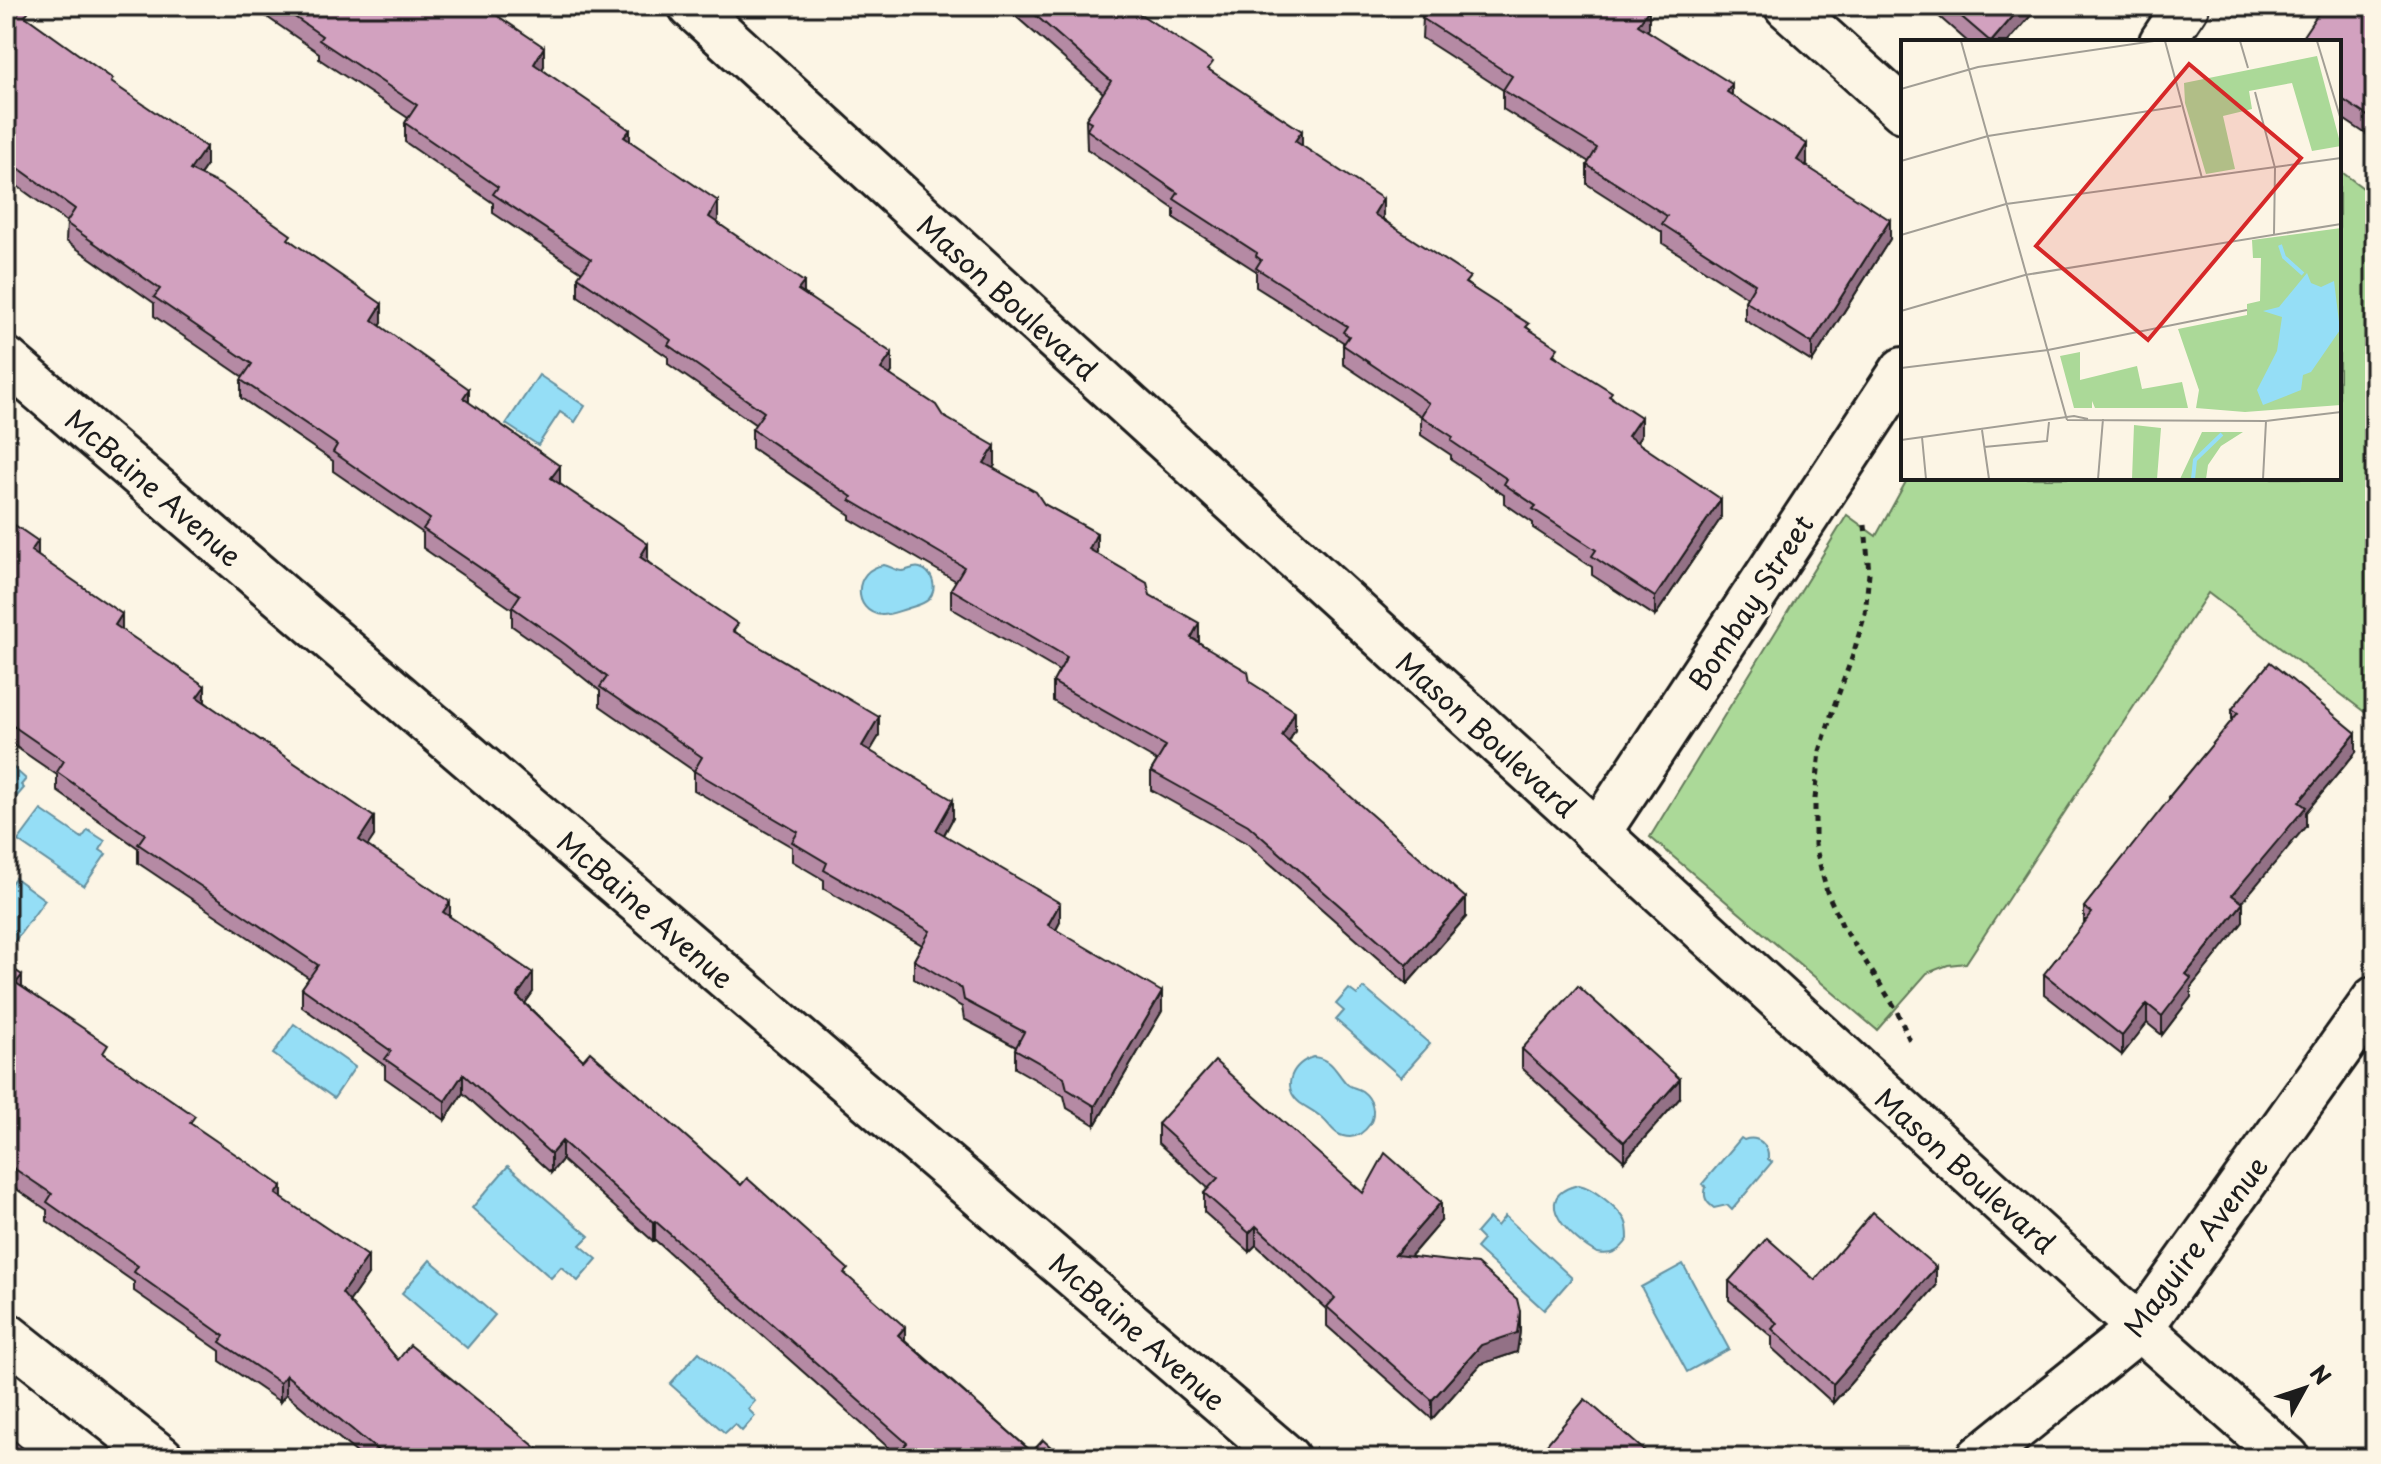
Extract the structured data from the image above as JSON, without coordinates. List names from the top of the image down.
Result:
{
  "streets": {
    "street": [
      "Mason Boulevard",
      "McBaine Avenue",
      "Bombay Street",
      "Maguire Avenue"
    ]
  },
  "crossings": [
    ["Mason Boulevard", "Bombay Street"],
    ["Mason Boulevard", "Maguire Avenue"]
  ],
  "north": "top right"
}
